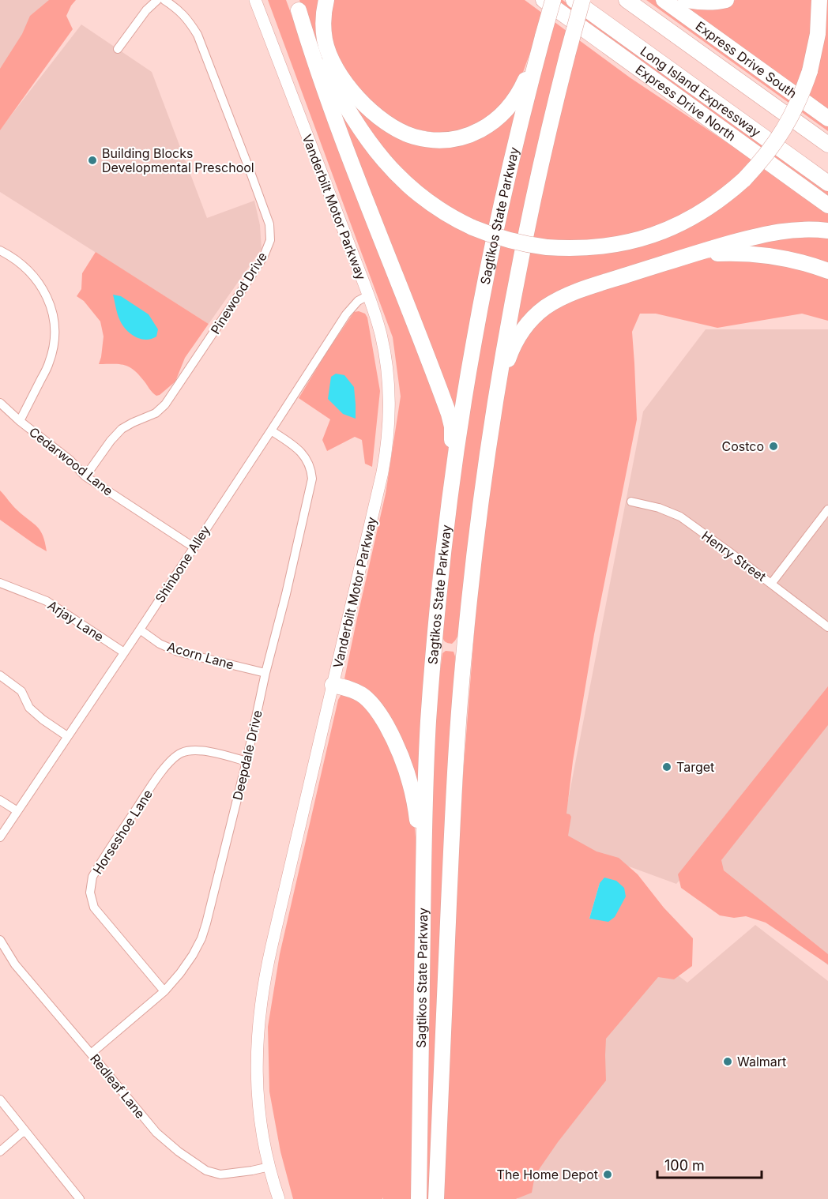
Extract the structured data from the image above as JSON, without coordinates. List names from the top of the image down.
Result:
{
  "streets": {
    "highway": [
      "Express Drive South",
      "Long Island Expressway",
      "Express Drive North",
      "Sagtikos State Parkway"
    ],
    "main road": ["Vanderbilt Motor Parkway"],
    "street": [
      "Pinewood Drive",
      "Cedarwood Lane",
      "Henry Street",
      "Shinbone Alley",
      "Arjay Lane",
      "Acorn Lane",
      "Deepdale Drive",
      "Horseshoe Lane",
      "Redleaf Lane"
    ]
  },
  "crossings": [
    ["Vanderbilt Motor Parkway", "Shinbone Alley"],
    ["Vanderbilt Motor Parkway", "Redleaf Lane"],
    ["Pinewood Drive", "Cedarwood Lane"],
    ["Cedarwood Lane", "Shinbone Alley"],
    ["Shinbone Alley", "Arjay Lane"],
    ["Shinbone Alley", "Acorn Lane"],
    ["Shinbone Alley", "Deepdale Drive"],
    ["Acorn Lane", "Deepdale Drive"],
    ["Deepdale Drive", "Horseshoe Lane"],
    ["Deepdale Drive", "Redleaf Lane"]
  ],
  "places": [
    "Building Blocks Developmental Preschool",
    "Costco",
    "Target",
    "Walmart",
    "The Home Depot"
  ],
  "scale_bar": "100 m"
}
